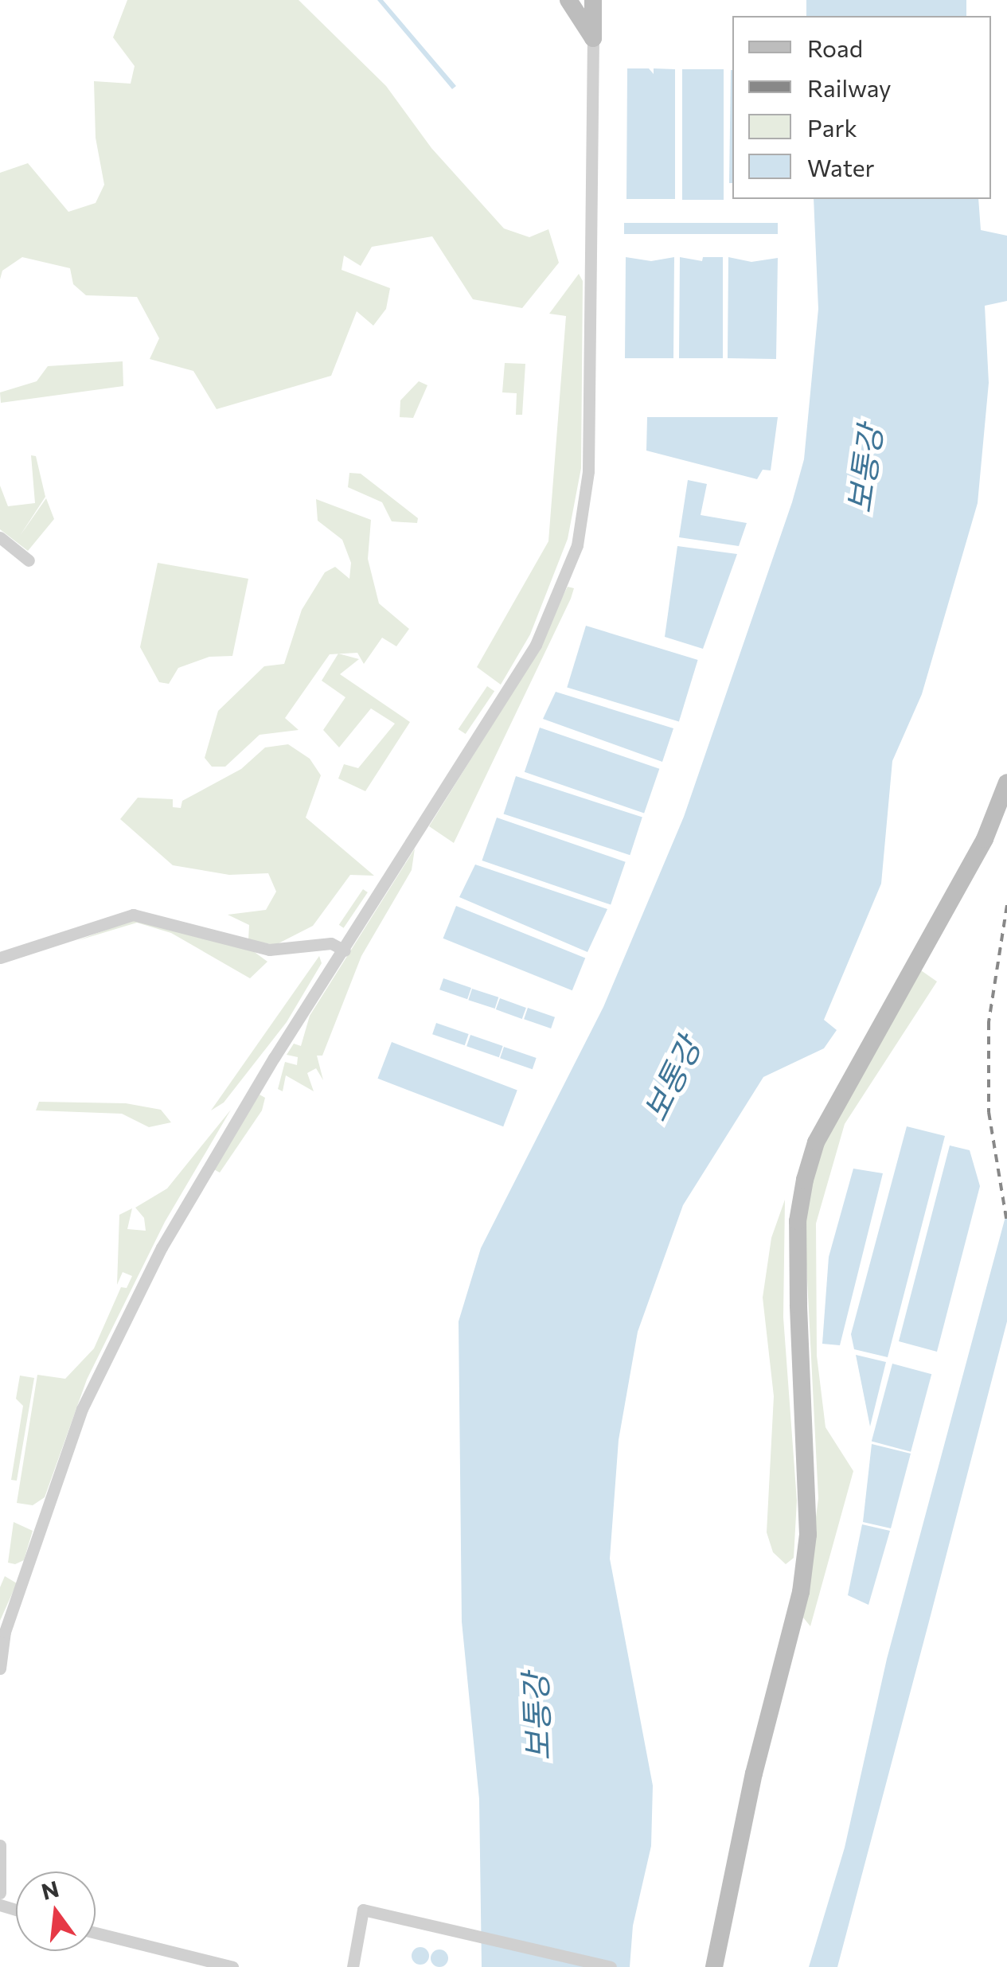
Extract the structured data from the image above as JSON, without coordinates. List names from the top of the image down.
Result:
{
  "water": ["보통강"],
  "legend": [
    "Road",
    "Railway",
    "Park",
    "Water"
  ],
  "north": "top"
}
